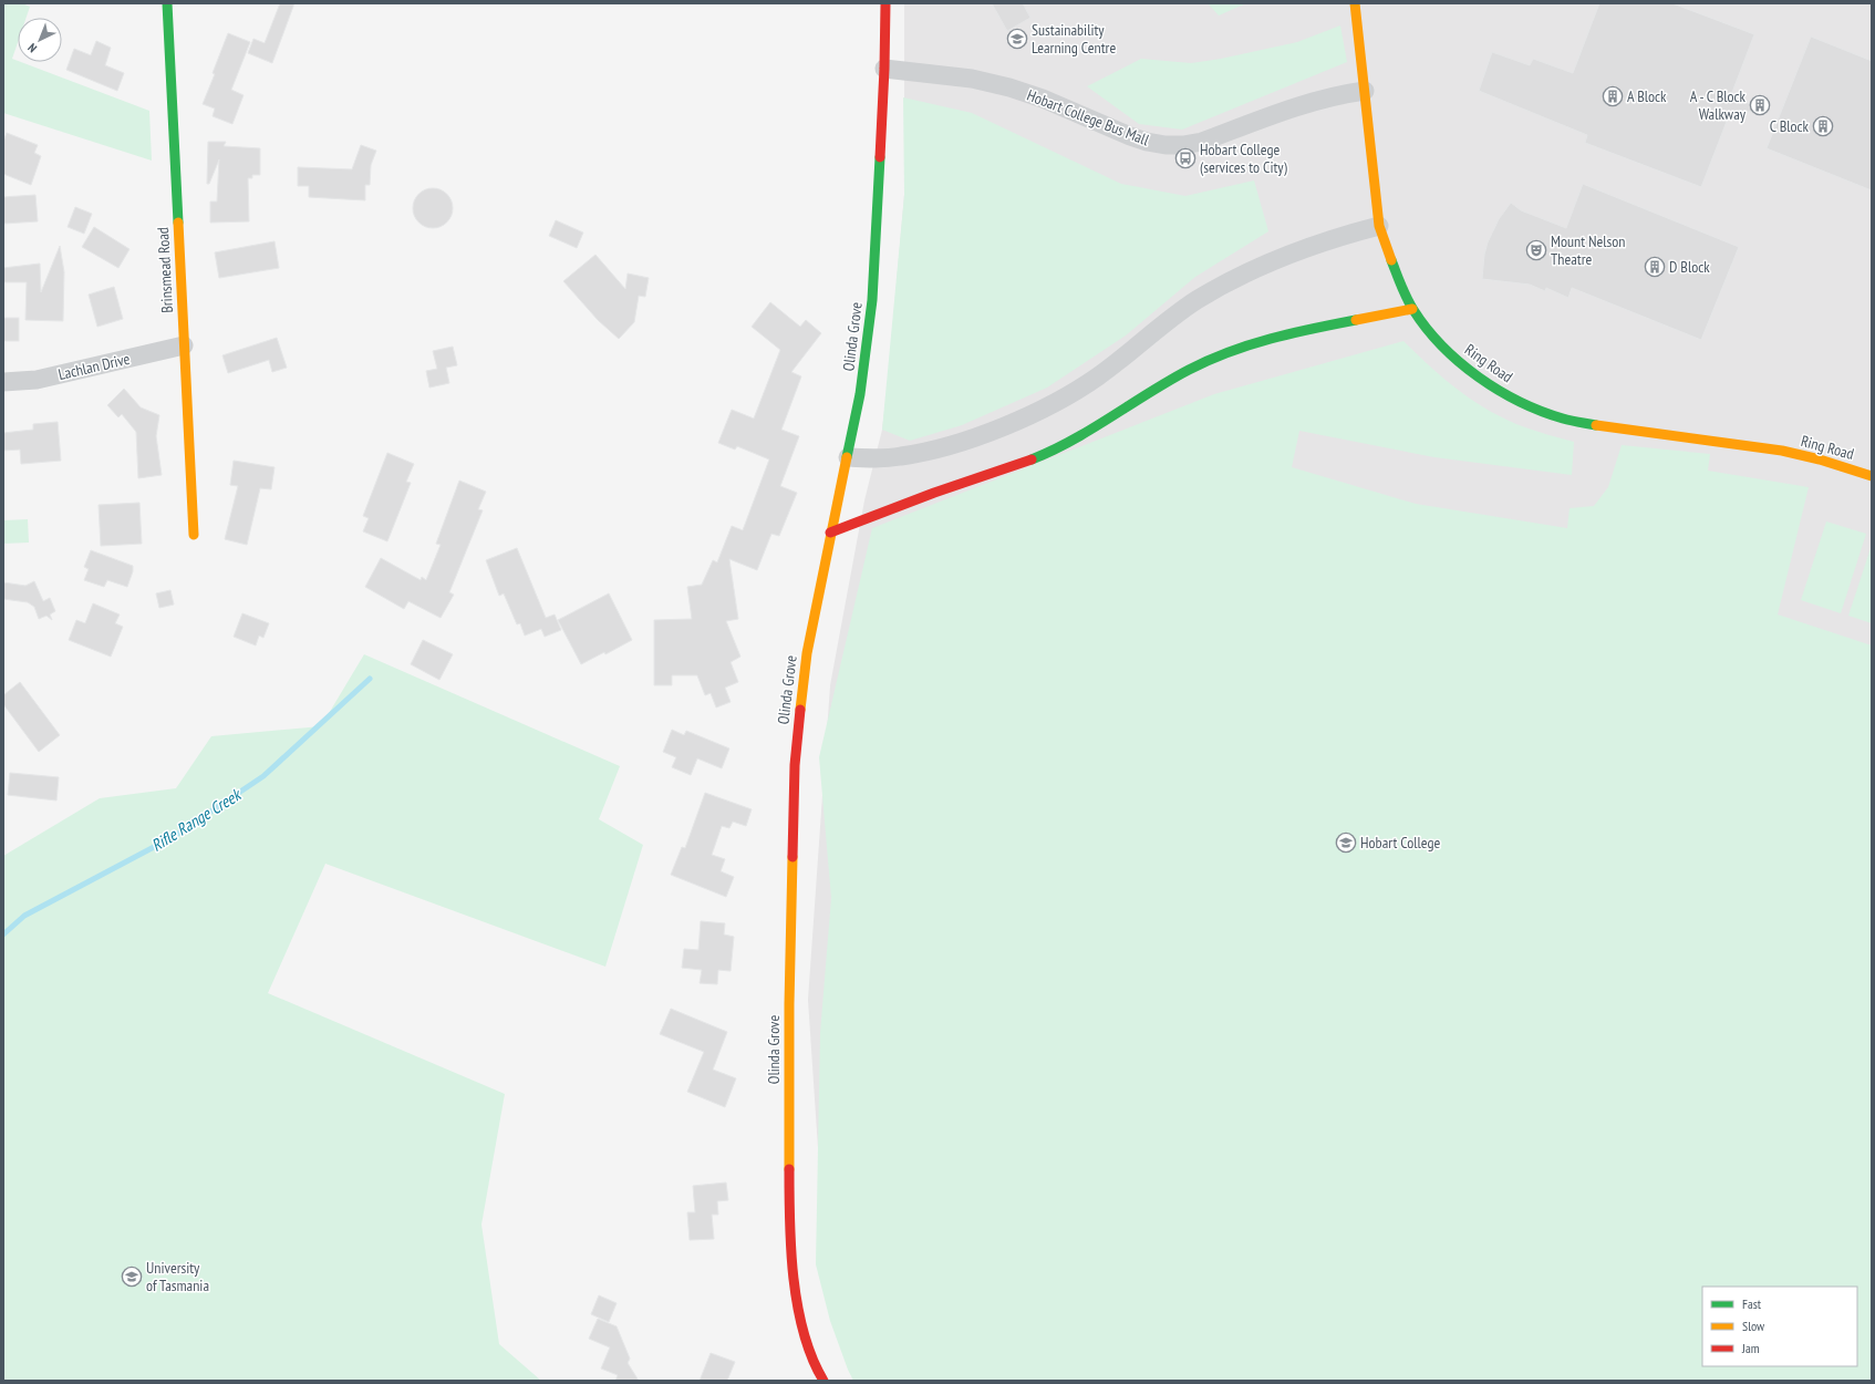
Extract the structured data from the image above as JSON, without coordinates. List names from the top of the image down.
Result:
{
  "streets": {
    "street": [
      "Hobart College Bus Mall",
      "Brinsmead Road",
      "Olinda Grove",
      "Ring Road",
      "Lachlan Drive"
    ]
  },
  "crossings": [
    ["Hobart College Bus Mall", "Olinda Grove"],
    ["Hobart College Bus Mall", "Ring Road"],
    ["Brinsmead Road", "Lachlan Drive"]
  ],
  "water": ["Rifle Range Creek"],
  "places": {
    "school or university": ["Sustainability Learning Centre", "Hobart College", "University of Tasmania"],
    "building": [
      "A Block",
      "A - C Block Walkway",
      "C Block",
      "D Block"
    ],
    "bus stop": ["Hobart College (services to City)"],
    "theatre": ["Mount Nelson Theatre"]
  },
  "legend": ["Fast", "Slow", "Jam"],
  "north": "bottom left"
}
